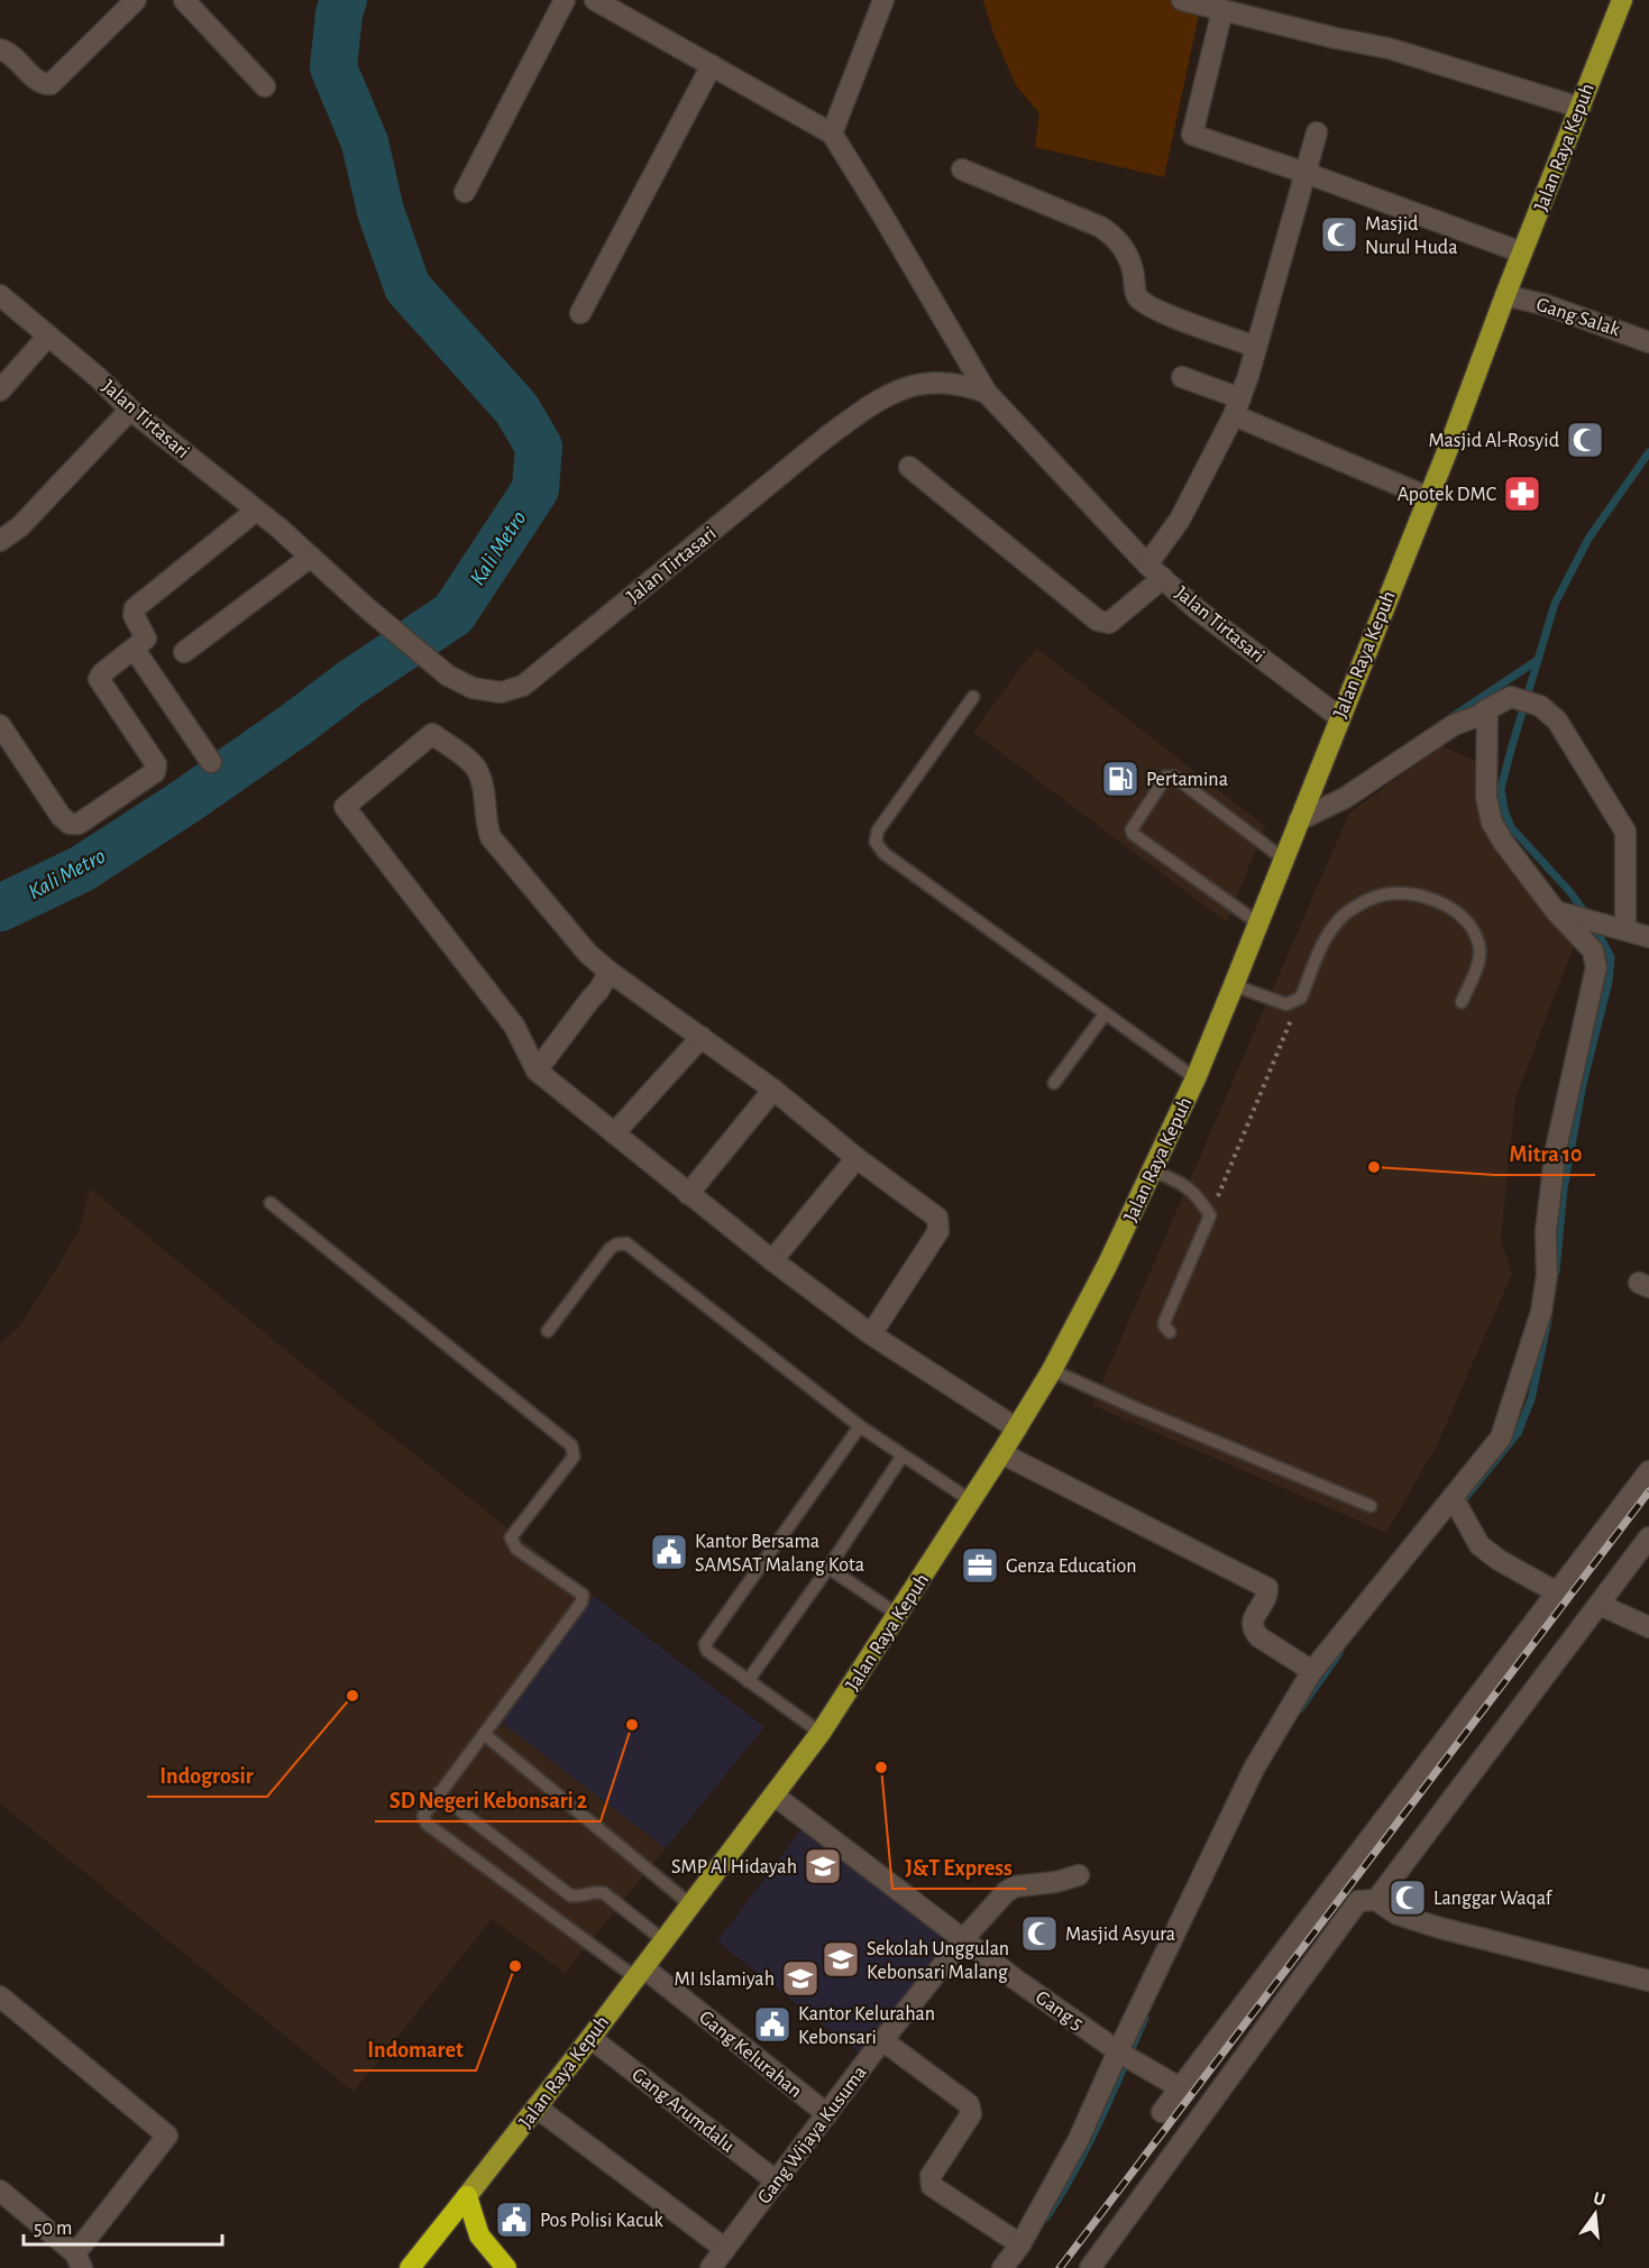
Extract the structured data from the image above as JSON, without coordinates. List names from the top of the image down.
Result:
{
  "streets": {
    "main road": ["Jalan Raya Kepuh"],
    "street": [
      "Gang Salak",
      "Jalan Tirtasari",
      "Gang 5",
      "Gang Kelurahan",
      "Gang Arumdalu",
      "Gang Wijaya Kusuma"
    ]
  },
  "crossings": [
    ["Jalan Raya Kepuh", "Gang Salak"],
    ["Jalan Raya Kepuh", "Jalan Tirtasari"],
    ["Jalan Raya Kepuh", "Gang 5"],
    ["Jalan Raya Kepuh", "Gang Kelurahan"],
    ["Jalan Raya Kepuh", "Gang Arumdalu"],
    ["Gang 5", "Gang Wijaya Kusuma"],
    ["Gang Kelurahan", "Gang Wijaya Kusuma"],
    ["Gang Arumdalu", "Gang Wijaya Kusuma"]
  ],
  "water": ["Kali Metro"],
  "places": {
    "mosque": [
      "Masjid Nurul Huda",
      "Masjid Al-Rosyid",
      "Langgar Waqaf",
      "Masjid Asyura"
    ],
    "pharmacy": ["Apotek DMC"],
    "fuel station": ["Pertamina"],
    "other": [
      "Mitra 10",
      "Indogrosir",
      "SD Negeri Kebonsari 2",
      "J&T Express",
      "Indomaret"
    ],
    "public building": ["Kantor Bersama SAMSAT Malang Kota", "Kantor Kelurahan Kebonsari", "Pos Polisi Kacuk"],
    "office": ["Genza Education"],
    "school or university": ["SMP Al Hidayah", "Sekolah Unggulan Kebonsari Malang", "MI Islamiyah"]
  },
  "scale_bar": "50 m",
  "north": "top"
}
